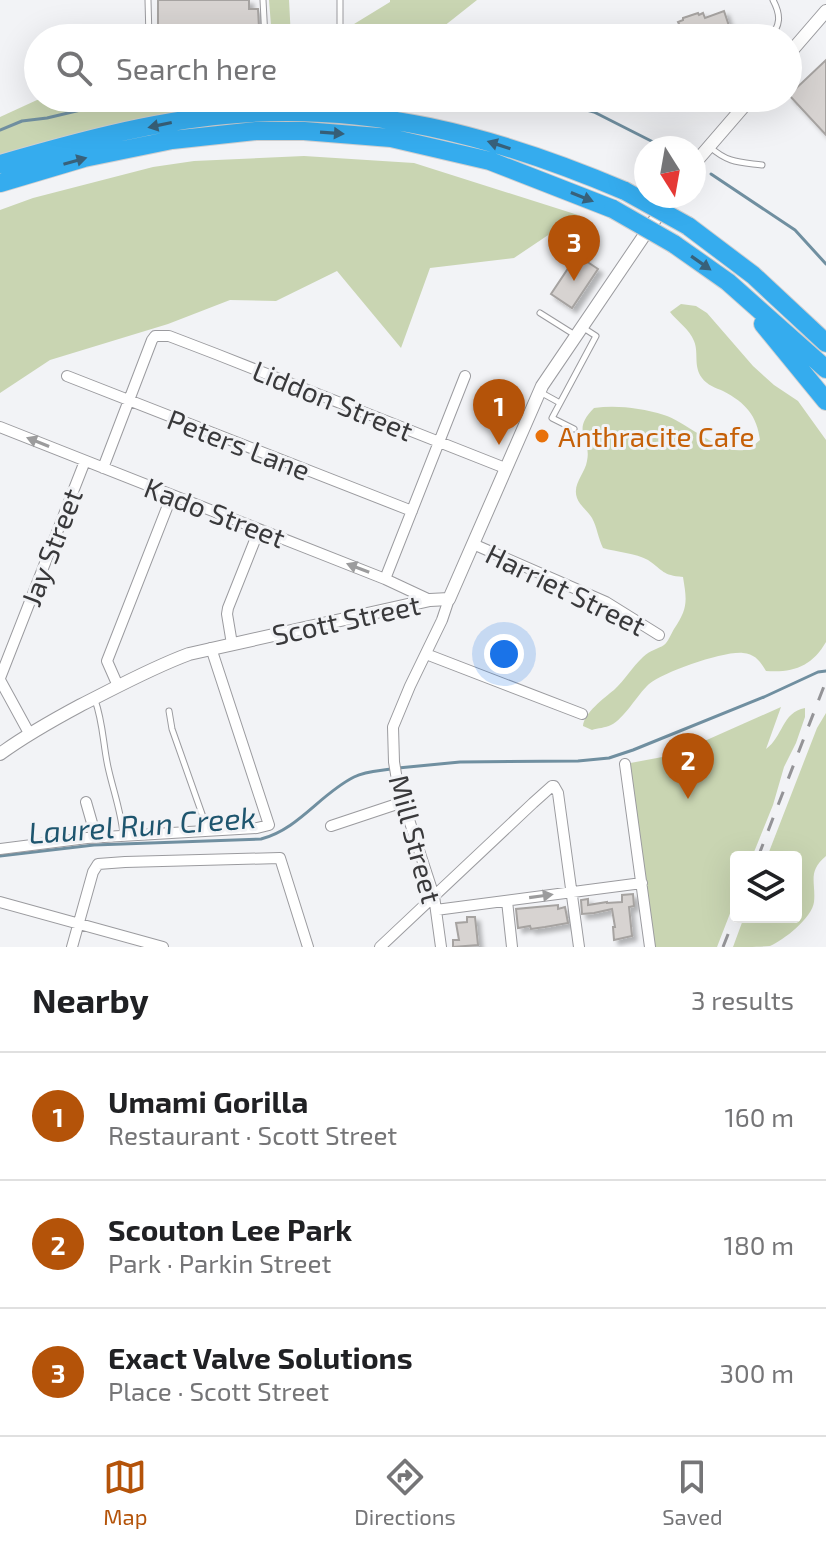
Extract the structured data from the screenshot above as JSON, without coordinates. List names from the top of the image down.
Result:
{
  "streets": {
    "street": [
      "Liddon Street",
      "Peters Lane",
      "Kado Street",
      "Jay Street",
      "Harriet Street",
      "Scott Street",
      "Mill Street"
    ]
  },
  "crossings": [
    ["Liddon Street", "Peters Lane"],
    ["Liddon Street", "Scott Street"],
    ["Kado Street", "Jay Street"],
    ["Kado Street", "Scott Street"],
    ["Harriet Street", "Scott Street"],
    ["Scott Street", "Mill Street"]
  ],
  "one_way": ["Kado Street"],
  "water": ["Laurel Run Creek"],
  "places": ["Anthracite Cafe"],
  "north": "bottom",
  "page": {
    "search": "Search here",
    "pins": ["3", "1", "2"],
    "heading": ["Nearby", "3 results"],
    "list": [
      {
        "mark": "1",
        "name": "Umami Gorilla",
        "note": "Restaurant · Scott Street",
        "value": "160 m"
      },
      {
        "mark": "2",
        "name": "Scouton Lee Park",
        "note": "Park · Parkin Street",
        "value": "180 m"
      },
      {
        "mark": "3",
        "name": "Exact Valve Solutions",
        "note": "Place · Scott Street",
        "value": "300 m"
      }
    ],
    "nav": ["Map", "Directions", "Saved"]
  }
}
